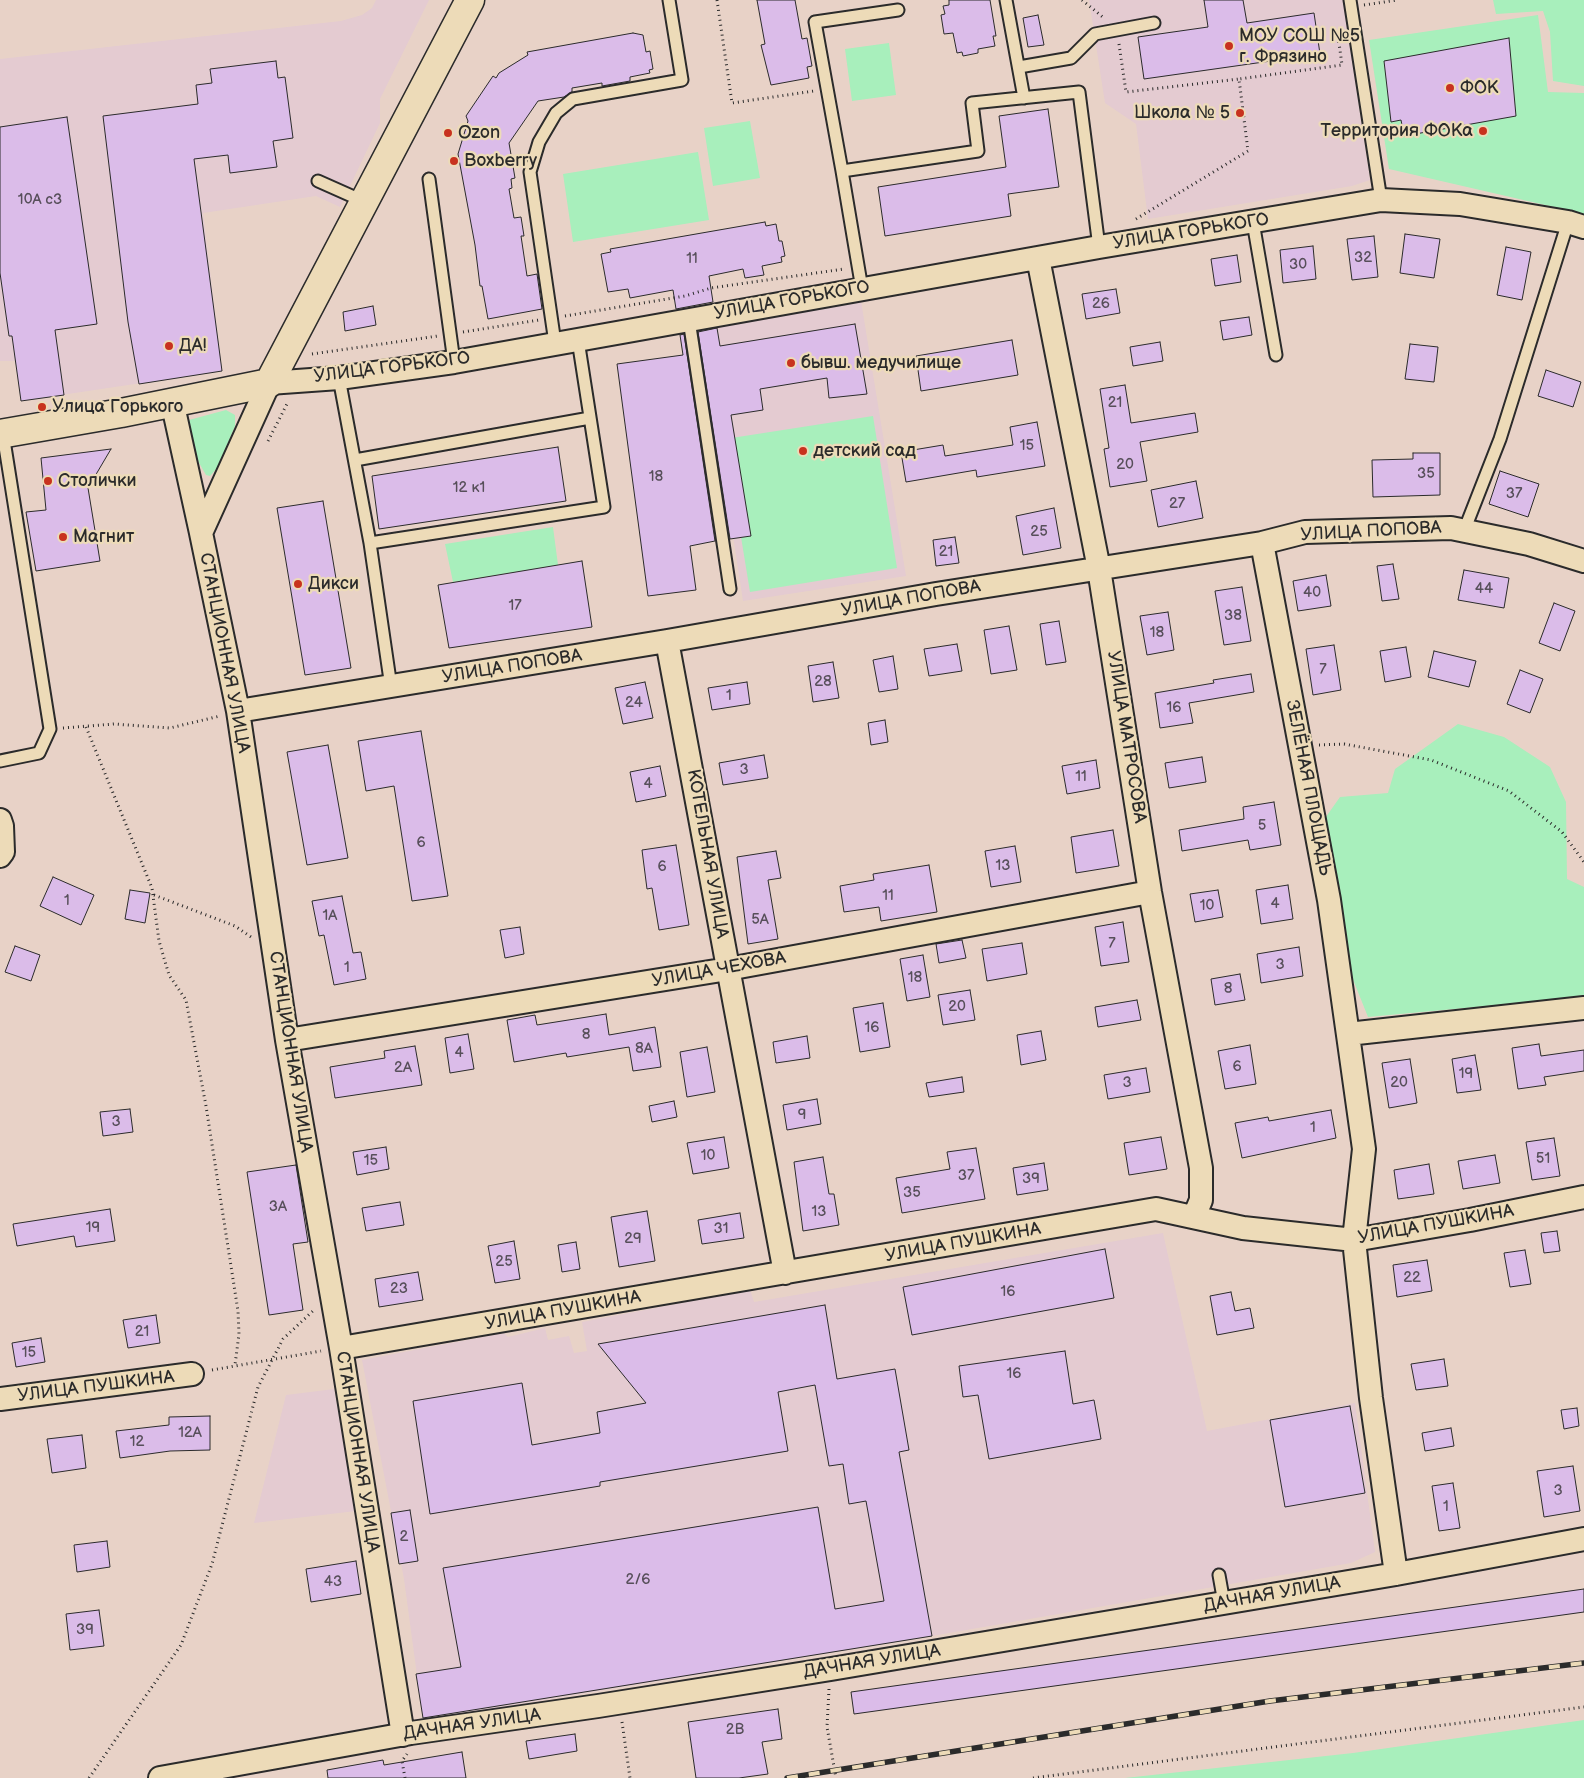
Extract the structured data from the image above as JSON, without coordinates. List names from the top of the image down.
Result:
{
  "streets": {
    "street": [
      "УЛИЦА ГОРЬКОГО",
      "УЛИЦА ПОПОВА",
      "СТАНЦИОННАЯ УЛИЦА",
      "УЛИЦА МАТРОСОВА",
      "ЗЕЛЁНАЯ ПЛОЩАДЬ",
      "КОТЕЛЬНАЯ УЛИЦА",
      "УЛИЦА ЧЕХОВА",
      "УЛИЦА ПУШКИНА",
      "ДАЧНАЯ УЛИЦА"
    ]
  },
  "crossings": [
    ["УЛИЦА ГОРЬКОГО", "СТАНЦИОННАЯ УЛИЦА"],
    ["УЛИЦА ГОРЬКОГО", "УЛИЦА МАТРОСОВА"],
    ["УЛИЦА ПОПОВА", "СТАНЦИОННАЯ УЛИЦА"],
    ["УЛИЦА ПОПОВА", "УЛИЦА МАТРОСОВА"],
    ["УЛИЦА ПОПОВА", "ЗЕЛЁНАЯ ПЛОЩАДЬ"],
    ["УЛИЦА ПОПОВА", "КОТЕЛЬНАЯ УЛИЦА"],
    ["СТАНЦИОННАЯ УЛИЦА", "УЛИЦА ЧЕХОВА"],
    ["СТАНЦИОННАЯ УЛИЦА", "УЛИЦА ПУШКИНА"],
    ["СТАНЦИОННАЯ УЛИЦА", "ДАЧНАЯ УЛИЦА"],
    ["УЛИЦА МАТРОСОВА", "УЛИЦА ЧЕХОВА"],
    ["УЛИЦА МАТРОСОВА", "УЛИЦА ПУШКИНА"],
    ["ЗЕЛЁНАЯ ПЛОЩАДЬ", "УЛИЦА ПУШКИНА"],
    ["ЗЕЛЁНАЯ ПЛОЩАДЬ", "ДАЧНАЯ УЛИЦА"],
    ["КОТЕЛЬНАЯ УЛИЦА", "УЛИЦА ЧЕХОВА"],
    ["КОТЕЛЬНАЯ УЛИЦА", "УЛИЦА ПУШКИНА"]
  ],
  "places": [
    "МОУ СОШ №5 г. Фрязино",
    "ФОК",
    "Школа № 5",
    "Территория ФОКа",
    "Ozon",
    "Boxberry",
    "ДА!",
    "бывш. медучилище",
    "Улица Горького",
    "детский сад",
    "Столички",
    "Магнит",
    "Дикси"
  ],
  "house_numbers": [
    "10А с3",
    "32",
    "11",
    "30",
    "26",
    "21",
    "15",
    "20",
    "35",
    "18",
    "12 к1",
    "37",
    "27",
    "25",
    "21",
    "44",
    "40",
    "17",
    "38",
    "18",
    "7",
    "28",
    "1",
    "24",
    "16",
    "3",
    "11",
    "4",
    "5",
    "6",
    "13",
    "6",
    "11",
    "1",
    "4",
    "10",
    "1А",
    "5А",
    "7",
    "3",
    "1",
    "18",
    "8",
    "20",
    "16",
    "8",
    "8А",
    "4",
    "6",
    "2А",
    "19",
    "3",
    "20",
    "9",
    "3",
    "1",
    "10",
    "51",
    "15",
    "37",
    "39",
    "35",
    "3А",
    "13",
    "19",
    "31",
    "29",
    "25",
    "22",
    "23",
    "16",
    "21",
    "15",
    "16",
    "12А",
    "12",
    "3",
    "1",
    "2",
    "2/6",
    "43",
    "39",
    "2В"
  ]
}
